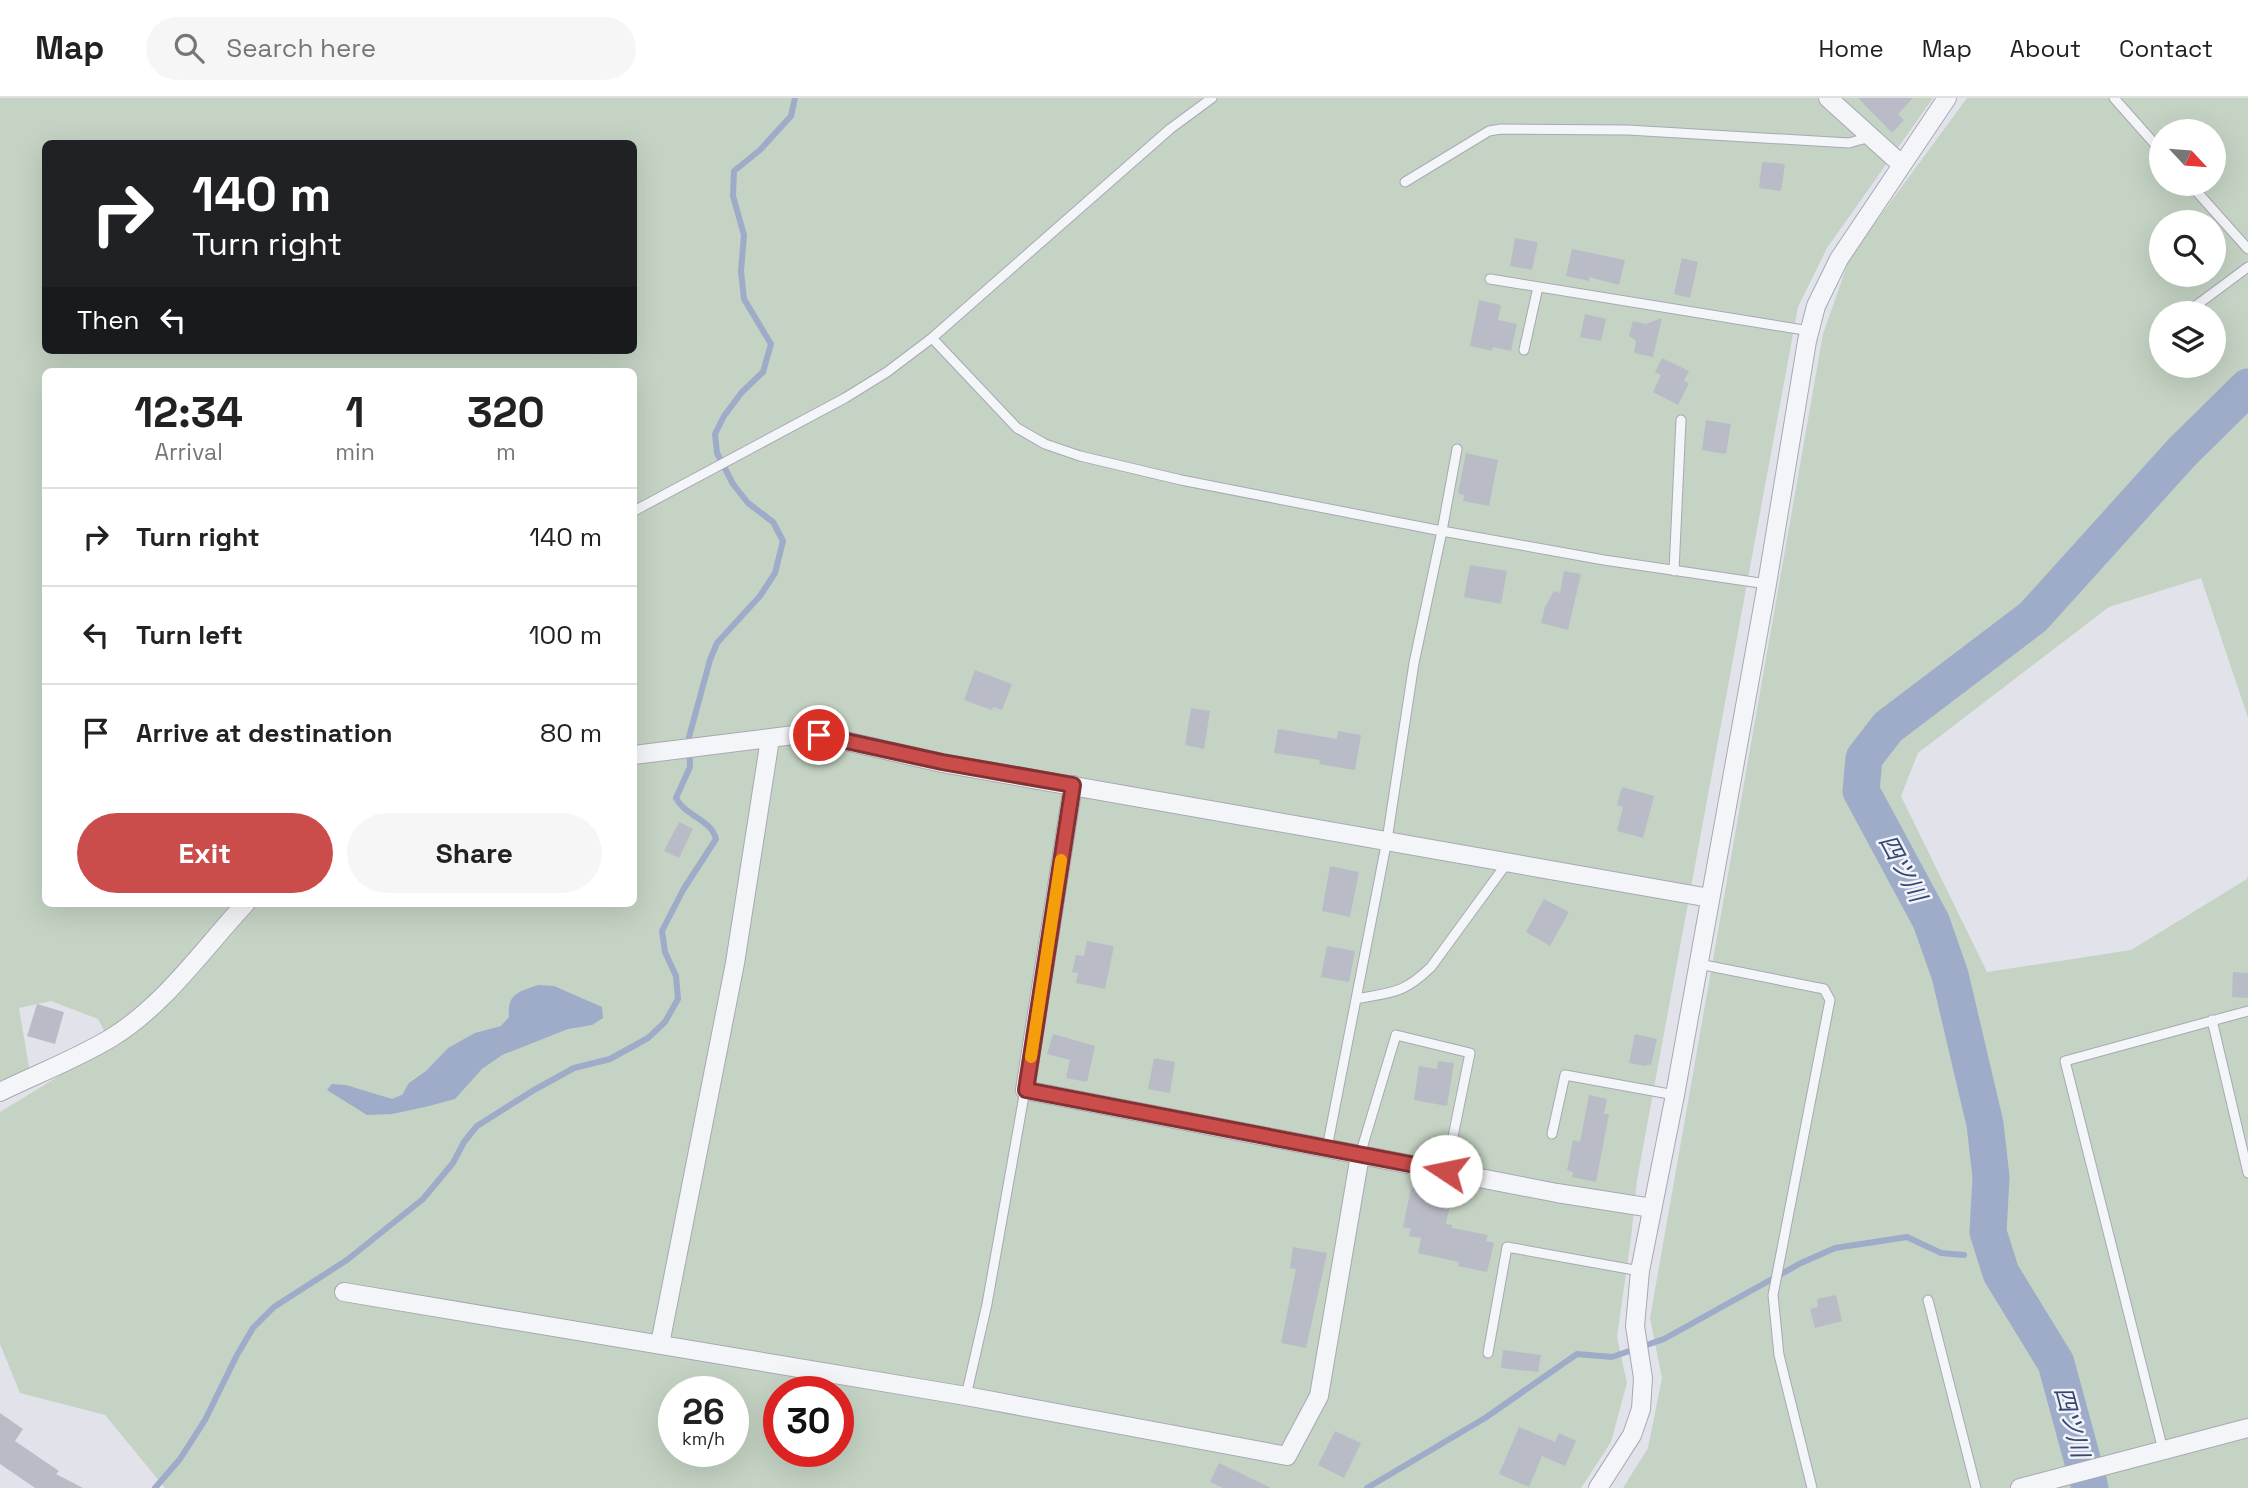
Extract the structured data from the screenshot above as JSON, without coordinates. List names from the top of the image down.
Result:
{
  "water": ["四ツ川"],
  "north": "bottom right",
  "page": {
    "header": "Map",
    "search": "Search here",
    "nav": [
      "Home",
      "Map",
      "About",
      "Contact"
    ],
    "turn": ["140 m", "Turn right"],
    "then": "Then",
    "eta": [
      "12:34",
      "Arrival",
      "1",
      "min",
      "320",
      "m"
    ],
    "list": [
      {
        "name": "Turn right",
        "value": "140 m"
      },
      {
        "name": "Turn left",
        "value": "100 m"
      },
      {
        "name": "Arrive at destination",
        "value": "80 m"
      }
    ],
    "buttons": ["Exit", "Share"],
    "speed": "26 km/h",
    "limit": "30"
  }
}
